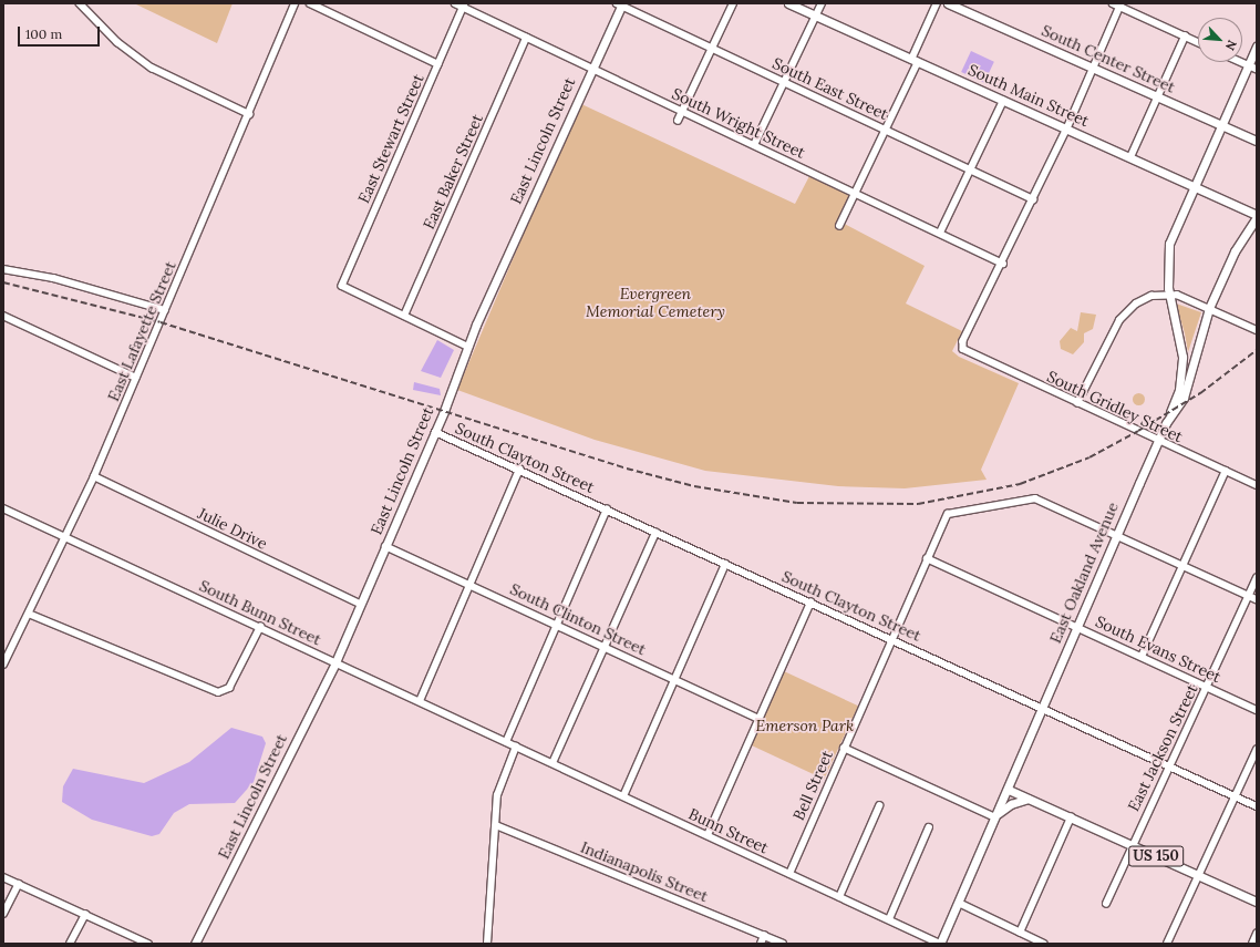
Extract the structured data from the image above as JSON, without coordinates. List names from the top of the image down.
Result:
{
  "streets": {
    "main road": [
      "South Center Street",
      "South Main Street",
      "East Lincoln Street",
      "East Oakland Avenue",
      "US 150"
    ],
    "street": [
      "South East Street",
      "South Wright Street",
      "East Stewart Street",
      "East Baker Street",
      "East Lafayette Street",
      "South Gridley Street",
      "South Clayton Street",
      "Julie Drive",
      "South Bunn Street",
      "South Clinton Street",
      "South Evans Street",
      "East Jackson Street",
      "Bell Street",
      "Bunn Street",
      "Indianapolis Street"
    ]
  },
  "crossings": [
    ["South East Street", "East Lincoln Street"],
    ["South Main Street", "East Oakland Avenue"],
    ["South Wright Street", "East Stewart Street"],
    ["South Wright Street", "East Lincoln Street"],
    ["South Wright Street", "East Baker Street"],
    ["South Wright Street", "South Gridley Street"],
    ["East Stewart Street", "East Baker Street"],
    ["East Lincoln Street", "South Clayton Street"],
    ["East Lincoln Street", "Julie Drive"],
    ["East Lincoln Street", "South Bunn Street"],
    ["East Lincoln Street", "South Clinton Street"],
    ["East Lafayette Street", "Julie Drive"],
    ["East Lafayette Street", "South Bunn Street"],
    ["South Gridley Street", "East Oakland Avenue"],
    ["South Clayton Street", "East Oakland Avenue"],
    ["South Clayton Street", "East Jackson Street"],
    ["South Clayton Street", "Bell Street"],
    ["East Oakland Avenue", "South Evans Street"],
    ["East Oakland Avenue", "Bell Street"],
    ["East Oakland Avenue", "Bunn Street"],
    ["East Oakland Avenue", "US 150"],
    ["South Bunn Street", "Bunn Street"],
    ["South Evans Street", "East Jackson Street"],
    ["South Evans Street", "Bell Street"],
    ["East Jackson Street", "US 150"],
    ["Bell Street", "Bunn Street"]
  ],
  "parks": ["Evergreen Memorial Cemetery", "Emerson Park"],
  "scale_bar": "100 m",
  "north": "bottom right"
}
